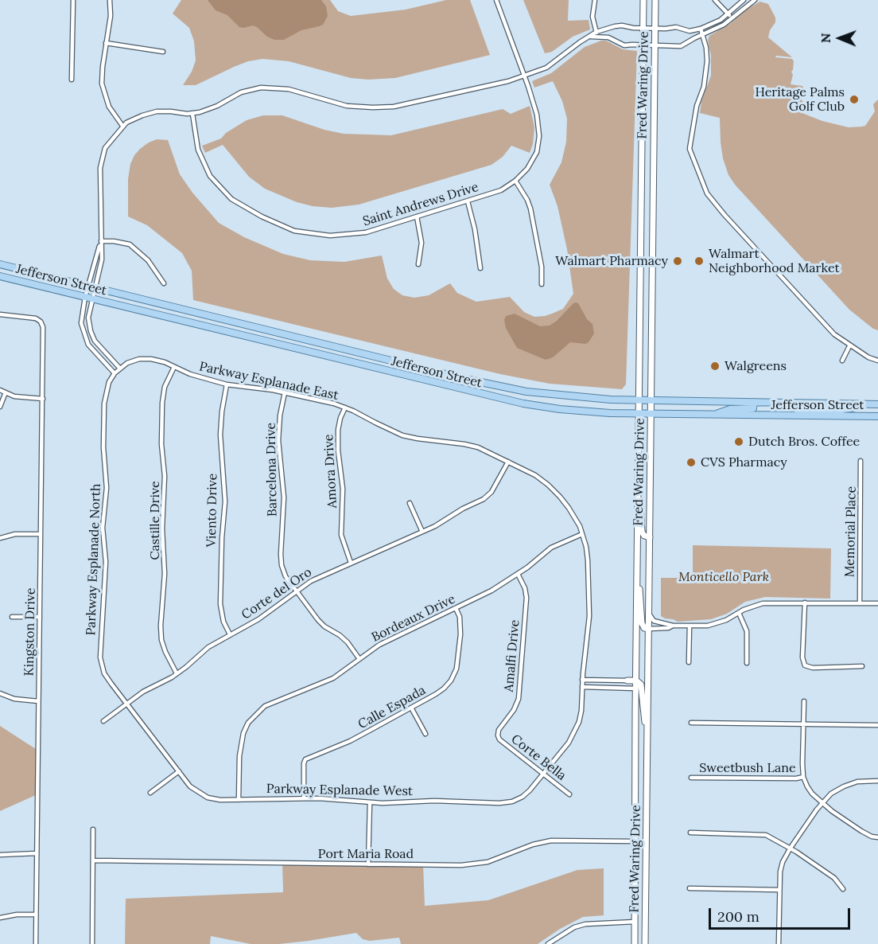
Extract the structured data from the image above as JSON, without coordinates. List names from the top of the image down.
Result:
{
  "streets": {
    "main road": ["Fred Waring Drive", "Jefferson Street"],
    "street": [
      "Saint Andrews Drive",
      "Parkway Esplanade East",
      "Barcelona Drive",
      "Amora Drive",
      "Viento Drive",
      "Castille Drive",
      "Memorial Place",
      "Parkway Esplanade North",
      "Corte del Oro",
      "Bordeaux Drive",
      "Kingston Drive",
      "Amalfi Drive",
      "Calle Espada",
      "Corte Bella",
      "Sweetbush Lane",
      "Parkway Esplanade West",
      "Port Maria Road"
    ]
  },
  "crossings": [
    ["Fred Waring Drive", "Jefferson Street"],
    ["Fred Waring Drive", "Port Maria Road"],
    ["Parkway Esplanade East", "Barcelona Drive"],
    ["Parkway Esplanade East", "Amora Drive"],
    ["Parkway Esplanade East", "Viento Drive"],
    ["Parkway Esplanade East", "Castille Drive"],
    ["Parkway Esplanade East", "Parkway Esplanade North"],
    ["Parkway Esplanade East", "Corte del Oro"],
    ["Parkway Esplanade East", "Bordeaux Drive"],
    ["Parkway Esplanade East", "Parkway Esplanade West"],
    ["Barcelona Drive", "Corte del Oro"],
    ["Barcelona Drive", "Bordeaux Drive"],
    ["Amora Drive", "Corte del Oro"],
    ["Viento Drive", "Corte del Oro"],
    ["Castille Drive", "Corte del Oro"],
    ["Parkway Esplanade North", "Corte del Oro"],
    ["Parkway Esplanade North", "Parkway Esplanade West"],
    ["Bordeaux Drive", "Amalfi Drive"],
    ["Bordeaux Drive", "Calle Espada"],
    ["Bordeaux Drive", "Parkway Esplanade West"],
    ["Amalfi Drive", "Corte Bella"],
    ["Calle Espada", "Parkway Esplanade West"],
    ["Corte Bella", "Parkway Esplanade West"]
  ],
  "parks": ["Monticello Park"],
  "places": [
    "Heritage Palms Golf Club",
    "Walmart Pharmacy",
    "Walmart Neighborhood Market",
    "Walgreens",
    "Dutch Bros. Coffee",
    "CVS Pharmacy"
  ],
  "scale_bar": "200 m",
  "north": "left"
}
